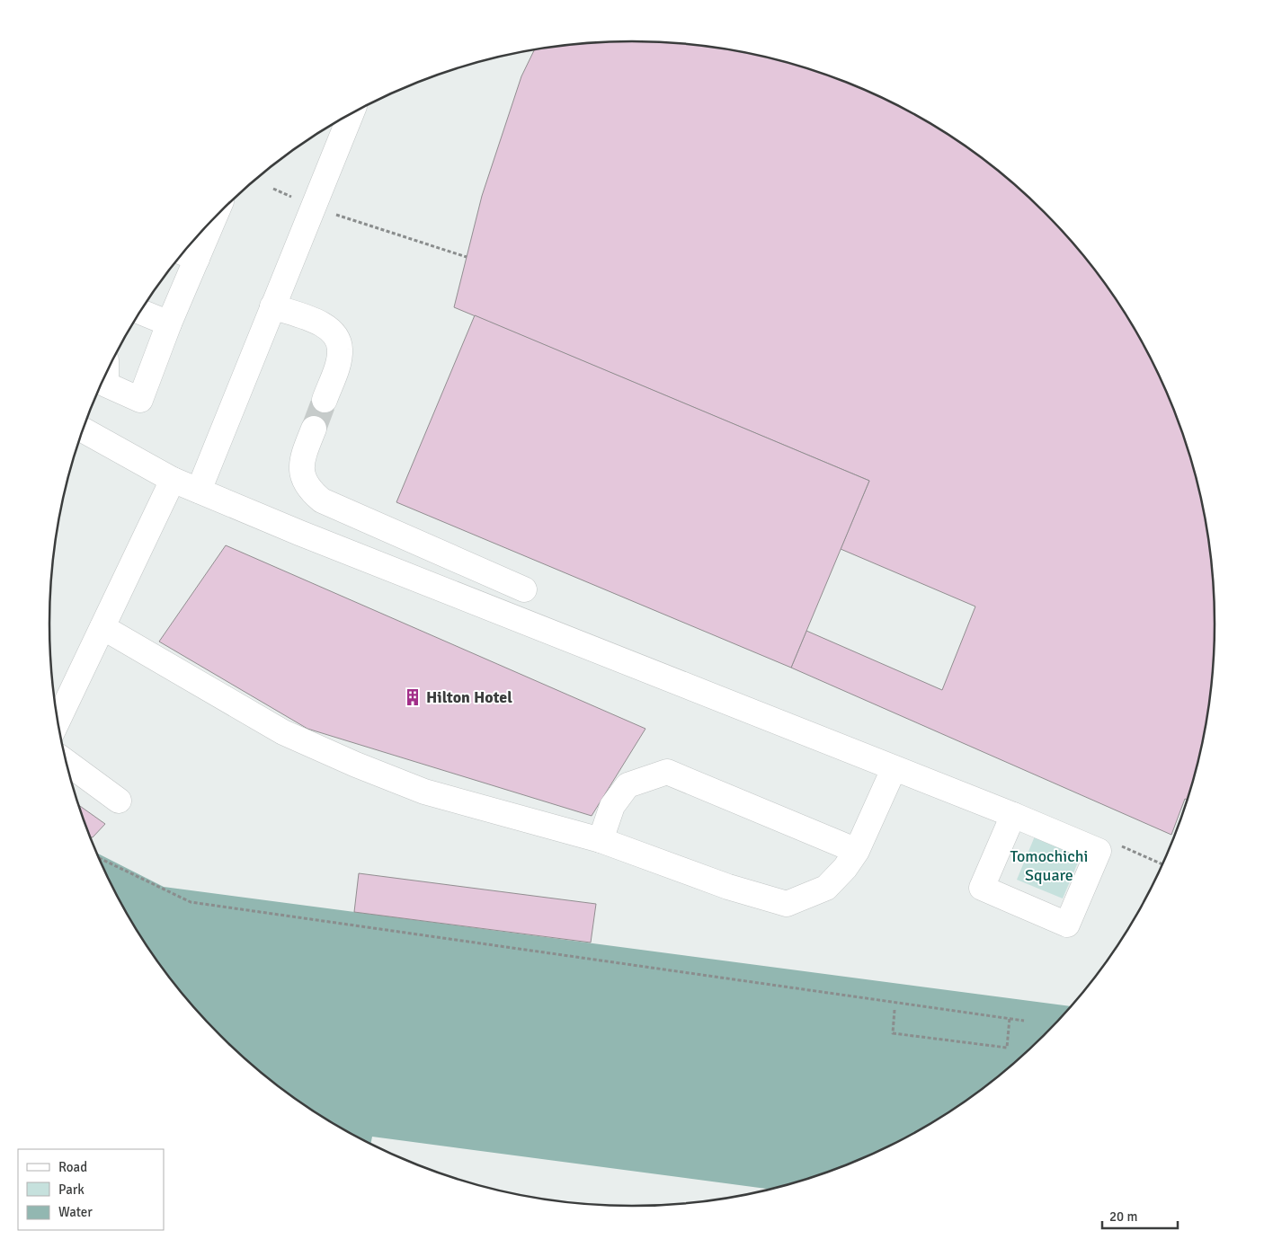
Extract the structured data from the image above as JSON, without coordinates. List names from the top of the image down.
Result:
{
  "parks": ["Tomochichi Square"],
  "places": {
    "building": ["Hilton Hotel"]
  },
  "legend": ["Road", "Park", "Water"],
  "scale_bar": "20 m"
}
